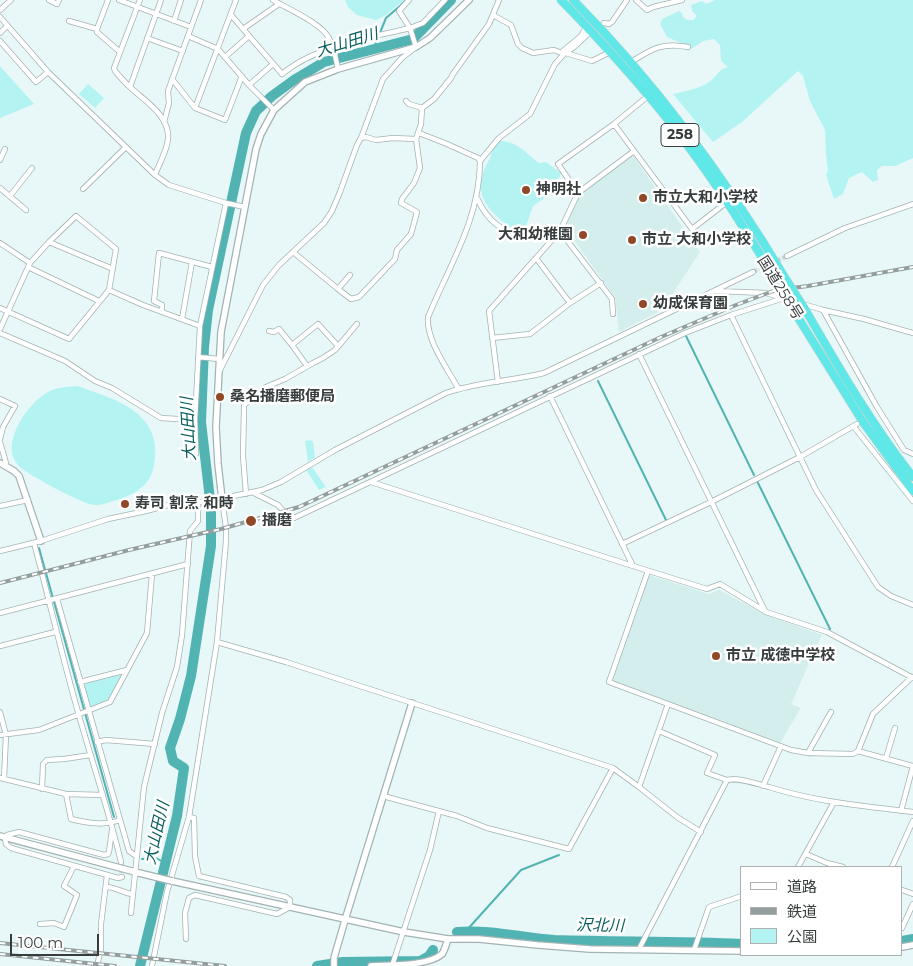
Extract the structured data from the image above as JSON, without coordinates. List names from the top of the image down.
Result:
{
  "streets": {
    "highway": ["258", "国道258号"]
  },
  "water": ["大山田川", "沢北川"],
  "places": [
    "神明社",
    "市立大和小学校",
    "大和幼稚園",
    "市立 大和小学校",
    "幼成保育園",
    "桑名播磨郵便局",
    "寿司 割烹 和時",
    "播磨",
    "市立 成徳中学校"
  ],
  "legend": ["道路", "鉄道", "公園"],
  "scale_bar": "100 m"
}
